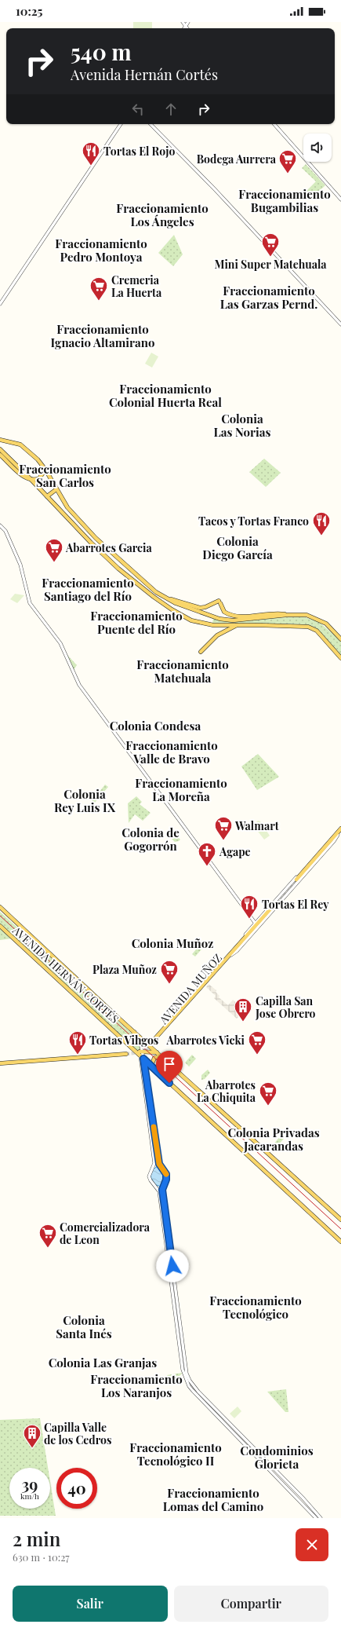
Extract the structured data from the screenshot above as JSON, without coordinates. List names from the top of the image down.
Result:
{
  "streets": {
    "main road": ["AVENIDA HERNÁN CORTÉS", "AVENIDA MUÑOZ"]
  },
  "districts": [
    "Fraccionamiento Bugambilias",
    "Fraccionamiento Los Ángeles",
    "Fraccionamiento Pedro Montoya",
    "Fraccionamiento Las Garzas Pernd.",
    "Fraccionamiento Ignacio Altamirano",
    "Fraccionamiento Colonial Huerta Real",
    "Colonia Las Norias",
    "Fraccionamiento San Carlos",
    "Colonia Diego García",
    "Fraccionamiento Santiago del Río",
    "Fraccionamiento Puente del Río",
    "Fraccionamiento Matehuala",
    "Colonia Condesa",
    "Fraccionamiento Valle de Bravo",
    "Fraccionamiento La Moreña",
    "Colonia Rey Luis IX",
    "Colonia de Gogorrón",
    "Colonia Muñoz",
    "Colonia Privadas Jacarandas",
    "Fraccionamiento Tecnológico",
    "Colonia Santa Inés",
    "Colonia Las Granjas",
    "Fraccionamiento Los Naranjos",
    "Fraccionamiento Tecnológico II",
    "Condominios Glorieta",
    "Fraccionamiento Lomas del Camino"
  ],
  "places": {
    "restaurant": [
      "Tortas El Rojo",
      "Tacos y Tortas Franco",
      "Tortas El Rey",
      "Tortas Vihgos"
    ],
    "supermarket": [
      "Bodega Aurrera",
      "Mini Super Matehuala",
      "Cremeria La Huerta",
      "Abarrotes Garcia",
      "Walmart",
      "Plaza Muñoz",
      "Abarrotes Vicki",
      "Abarrotes La Chiquita",
      "Comercializadora de Leon"
    ],
    "church": ["Agape"],
    "building": ["Capilla San Jose Obrero", "Capilla Valle de los Cedros"]
  },
  "page": {
    "status": "10:25",
    "turn": ["540 m", "Avenida Hernán Cortés"],
    "speed": "39 km/h",
    "limit": "40",
    "heading": ["2 min", "630 m · 10:27"],
    "buttons": ["Salir", "Compartir"]
  }
}
